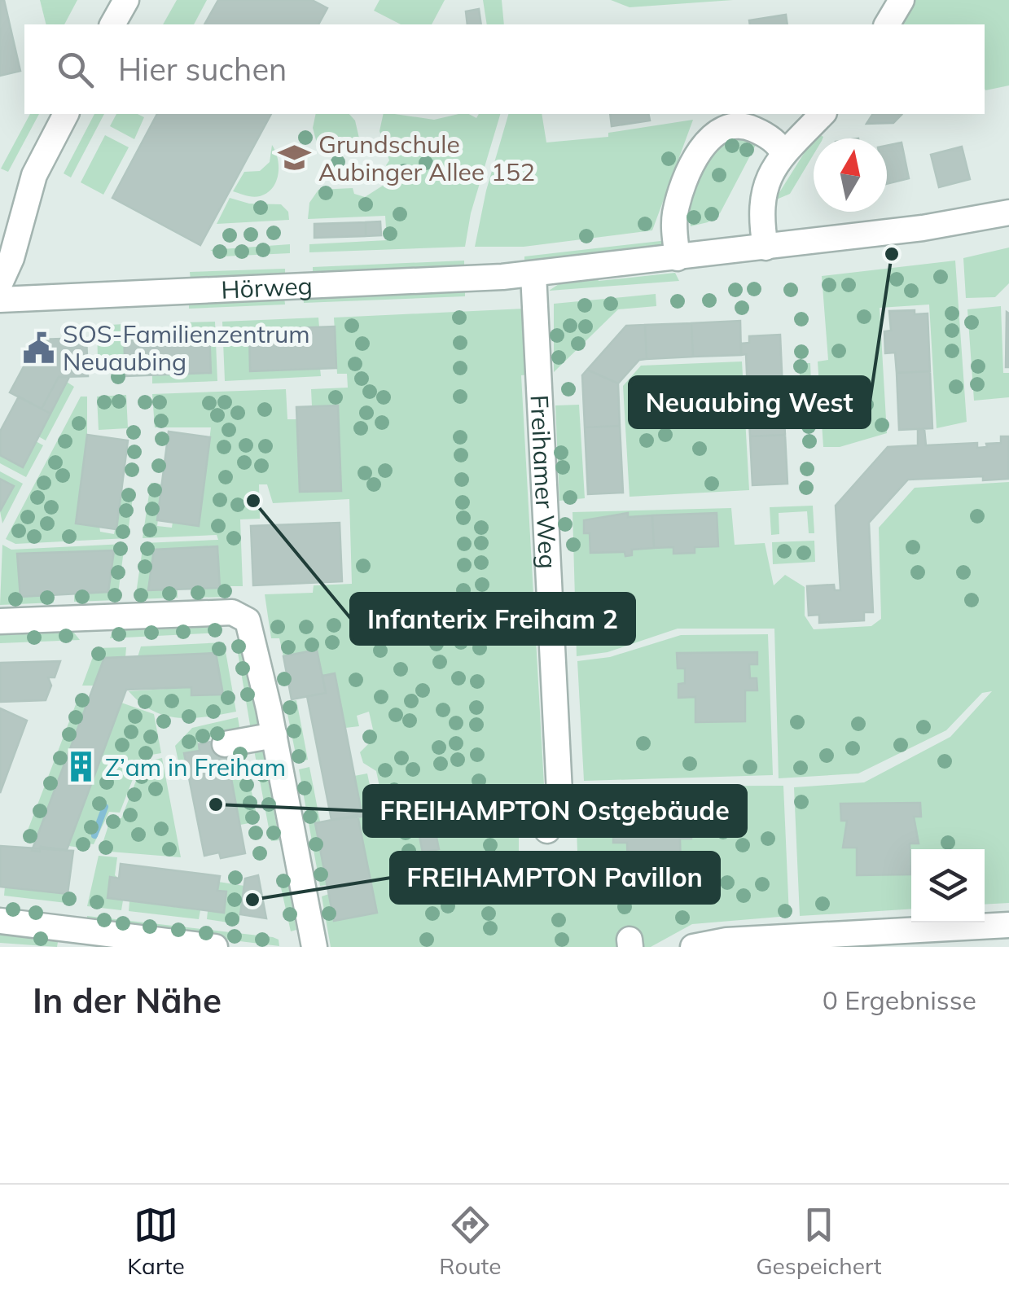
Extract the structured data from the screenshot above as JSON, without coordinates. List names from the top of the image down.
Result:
{
  "streets": {
    "street": ["Hörweg", "Freihamer Weg"]
  },
  "crossings": [
    ["Hörweg", "Freihamer Weg"]
  ],
  "places": {
    "school or university": ["Grundschule Aubinger Allee 152"],
    "other": [
      "Neuaubing West",
      "Infanterix Freiham 2",
      "FREIHAMPTON Ostgebäude",
      "FREIHAMPTON Pavillon"
    ],
    "public building": ["SOS-Familienzentrum Neuaubing"],
    "building": ["Z’am in Freiham"]
  },
  "north": "top",
  "page": {
    "search": "Hier suchen",
    "heading": ["In der Nähe", "0 Ergebnisse"],
    "nav": ["Karte", "Route", "Gespeichert"]
  }
}
